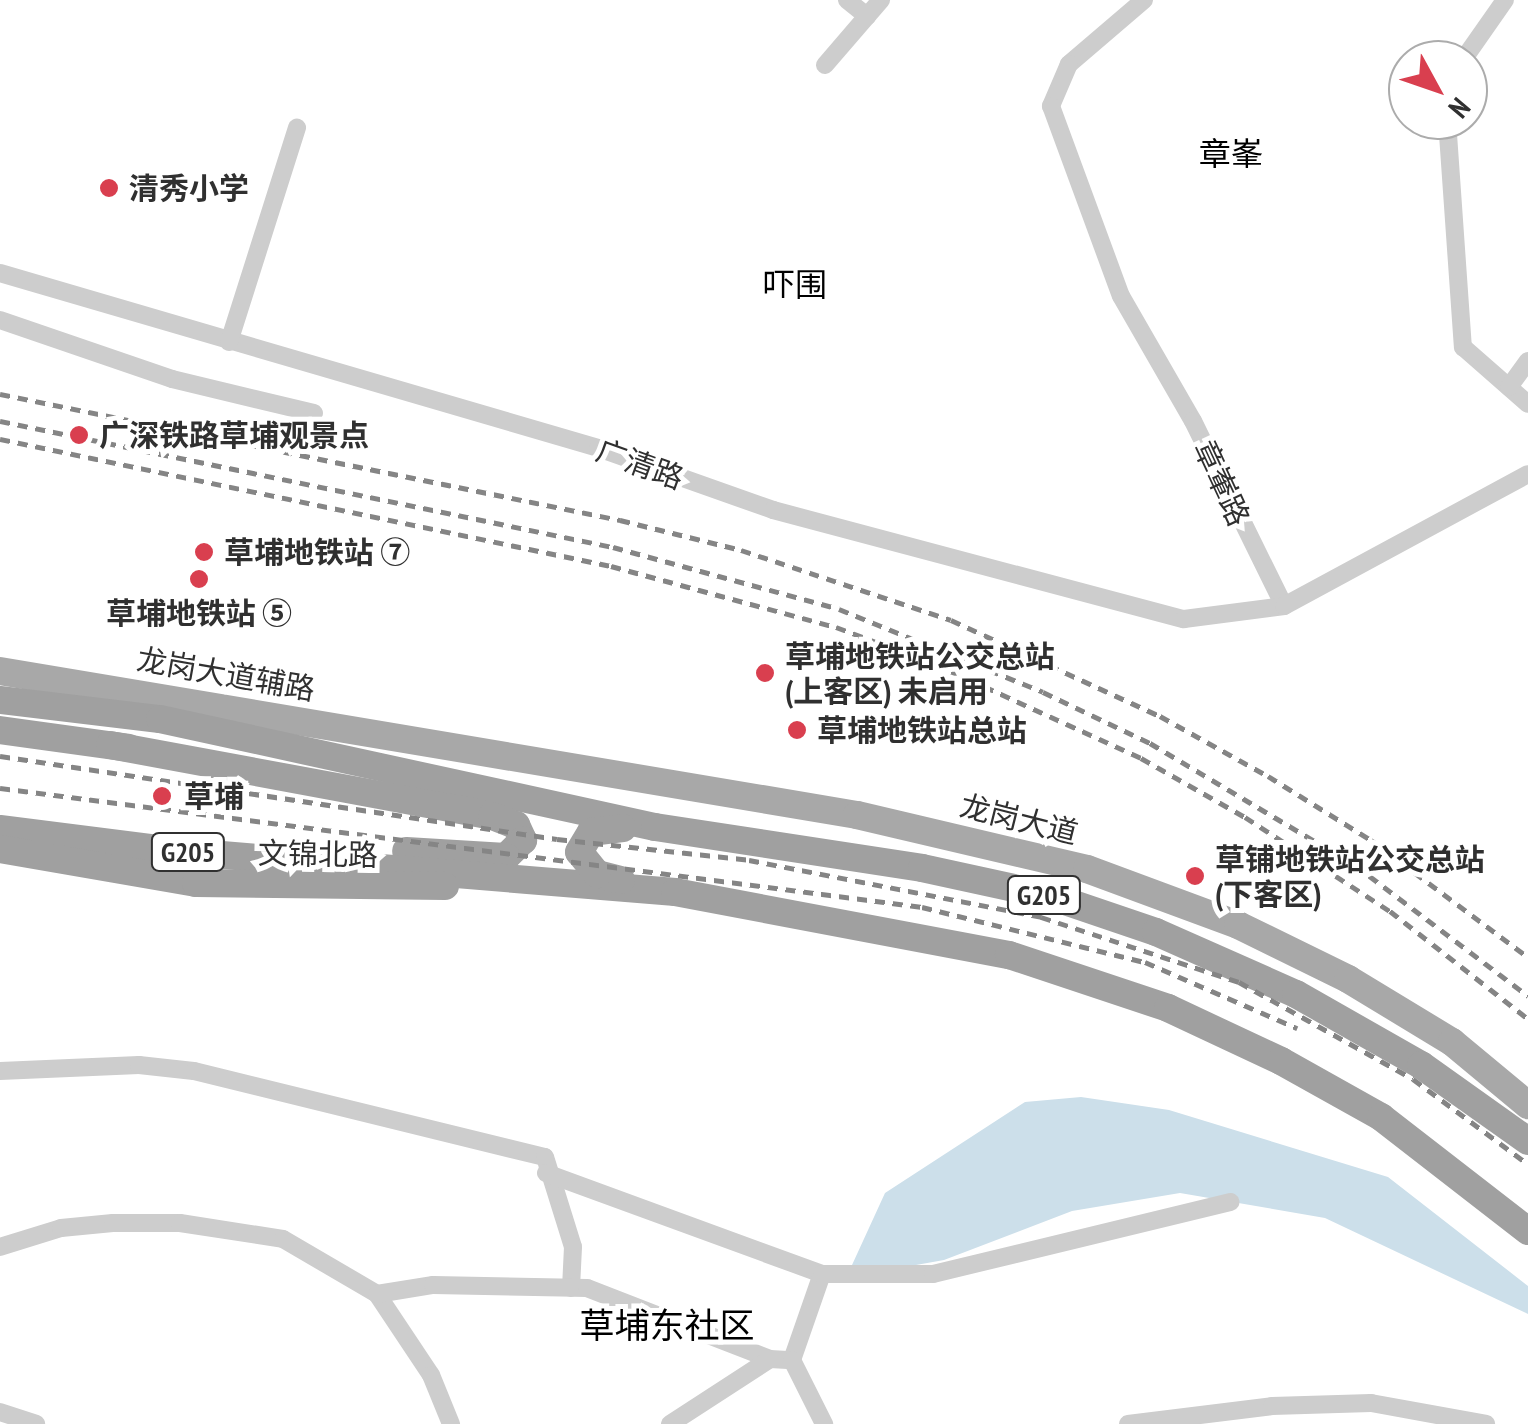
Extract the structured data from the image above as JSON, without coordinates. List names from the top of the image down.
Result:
{
  "streets": {
    "highway": ["G205", "文锦北路"],
    "main road": ["龙岗大道辅路", "龙岗大道"],
    "street": ["广清路", "章輋路"]
  },
  "crossings": [
    ["广清路", "章輋路"],
    ["龙岗大道辅路", "龙岗大道"],
    ["G205", "文锦北路"]
  ],
  "districts": ["章峯", "吓围", "草埔东社区"],
  "places": [
    "清秀小学",
    "广深铁路草埔观景点",
    "草埔地铁站 ⑦",
    "草埔地铁站 ⑤",
    "草埔地铁站公交总站 (上客区) 未启用",
    "草埔地铁站总站",
    "草埔",
    "草铺地铁站公交总站 (下客区)"
  ],
  "north": "bottom right"
}
